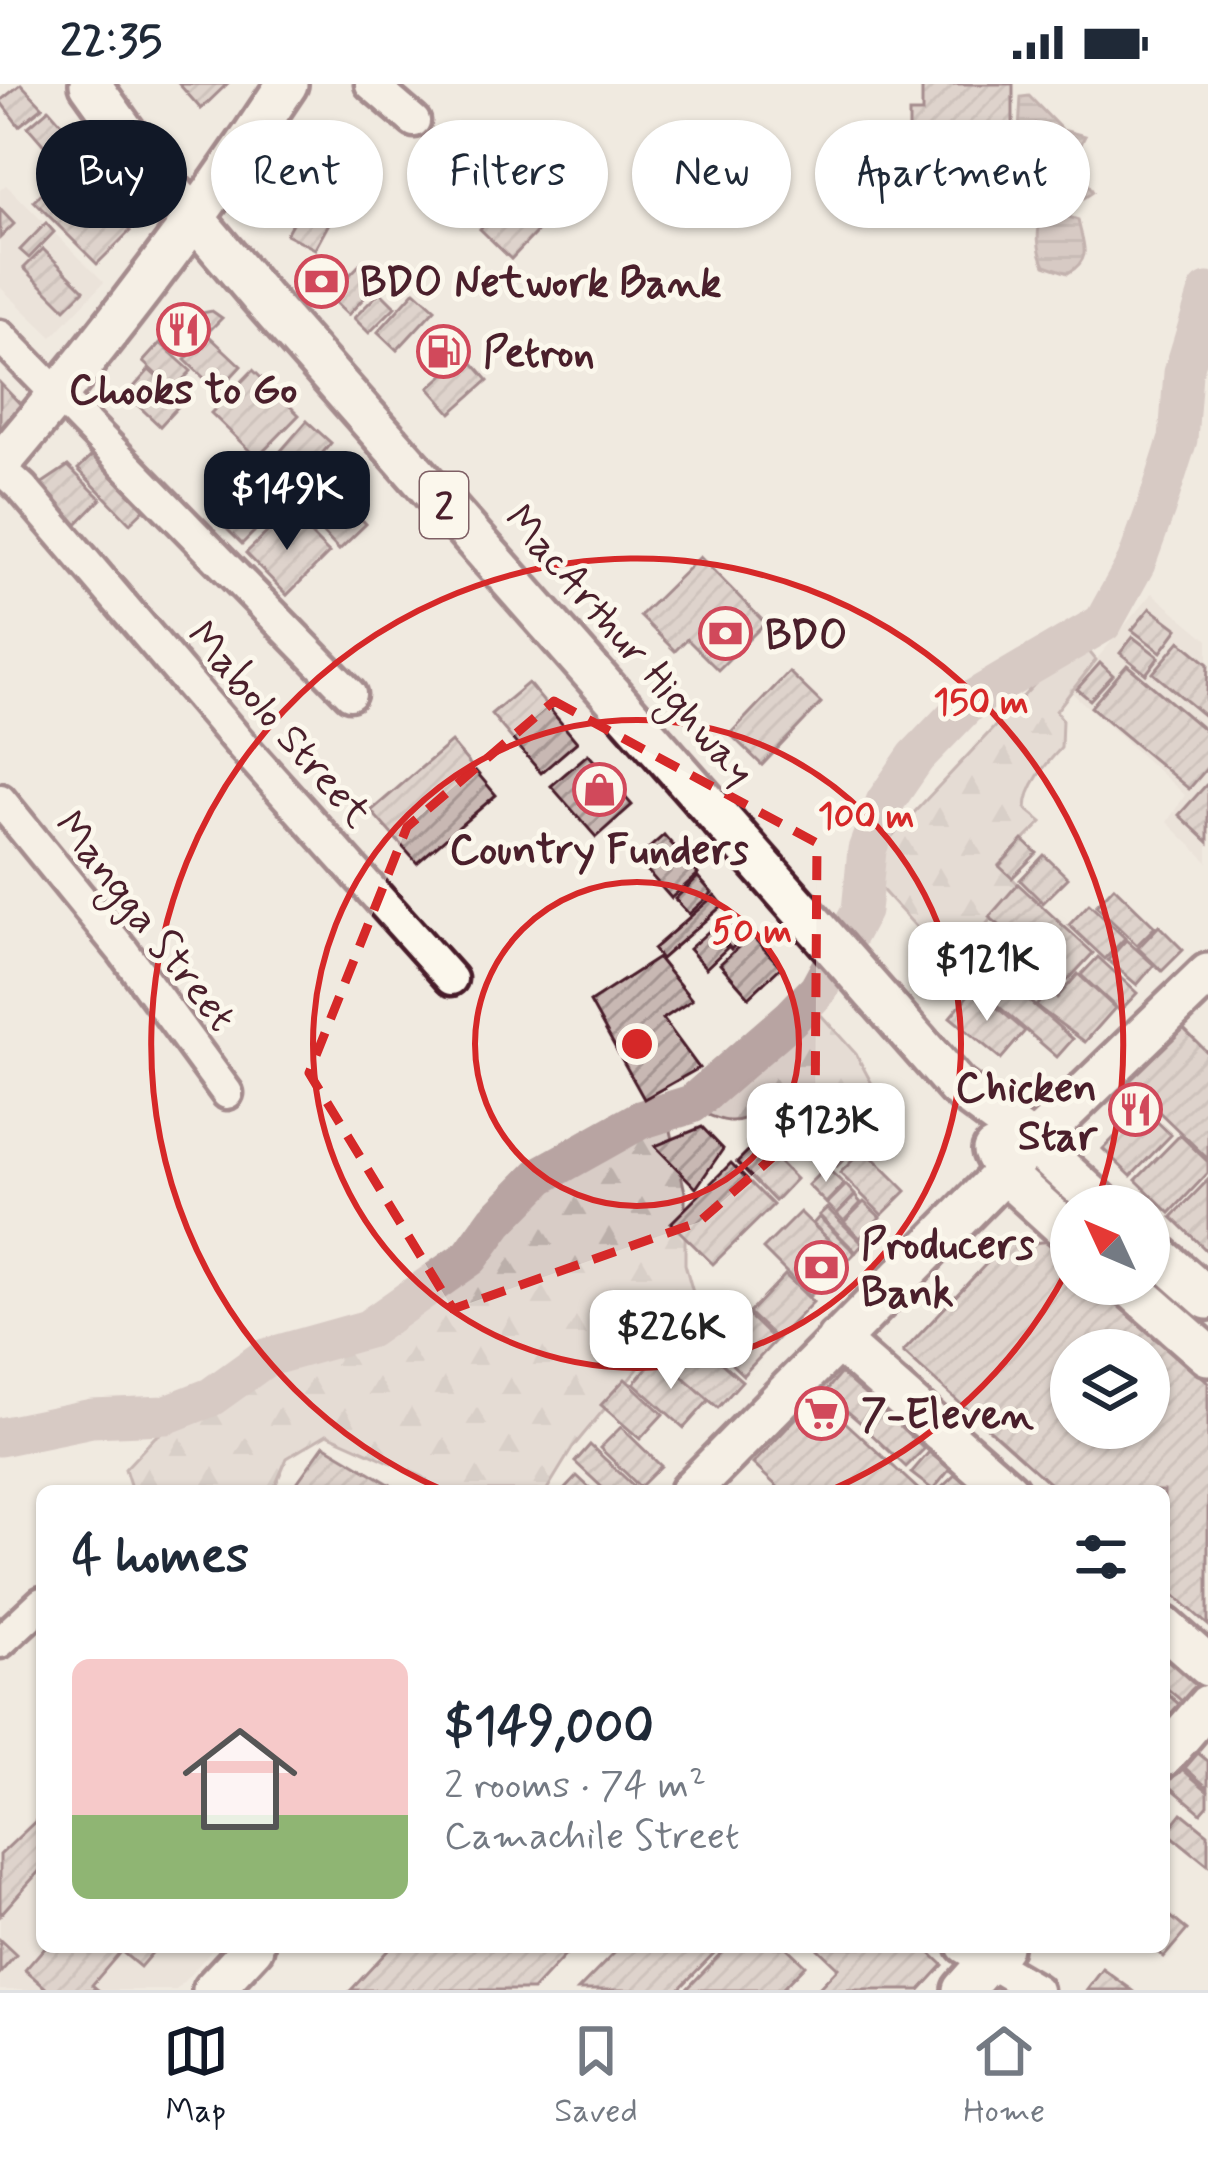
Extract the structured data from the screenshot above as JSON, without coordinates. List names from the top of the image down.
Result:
{
  "streets": {
    "main road": ["2", "MacArthur Highway"],
    "street": ["Mabolo Street", "Mangga Street"]
  },
  "places": {
    "bank": ["BDO Network Bank", "BDO", "Producers Bank"],
    "restaurant": ["Chooks to Go", "Chicken Star"],
    "fuel station": ["Petron"],
    "shop": ["Country Funders"],
    "supermarket": ["7-Eleven"]
  },
  "north": "top left",
  "page": {
    "status": "22:35",
    "chip": [
      "Buy",
      "Rent",
      "Filters",
      "New",
      "Apartment"
    ],
    "price": [
      "$149K",
      "$121K",
      "$123K",
      "$226K"
    ],
    "heading": "4 homes",
    "list": [
      {
        "name": "$149,000",
        "note": "2 rooms · 74 m² · Camachile Street"
      }
    ],
    "tabs": ["Map", "Saved", "Home"]
  },
  "rings": ["150 m", "100 m", "50 m"]
}
